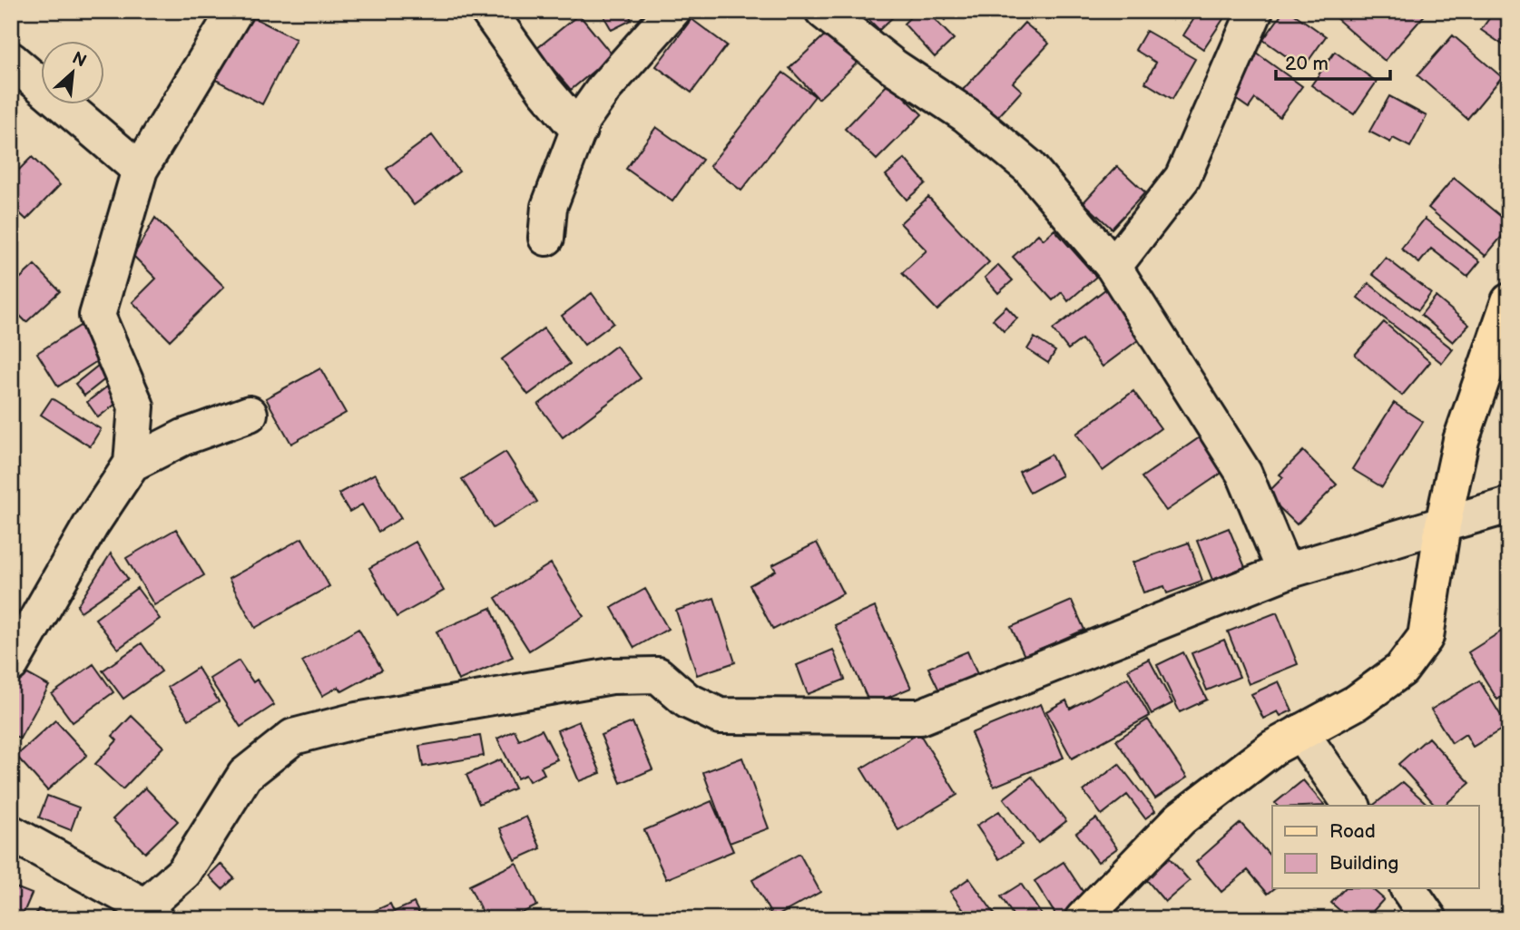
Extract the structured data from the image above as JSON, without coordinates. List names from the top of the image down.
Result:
{
  "legend": ["Road", "Building"],
  "scale_bar": "20 m",
  "north": "top right"
}
